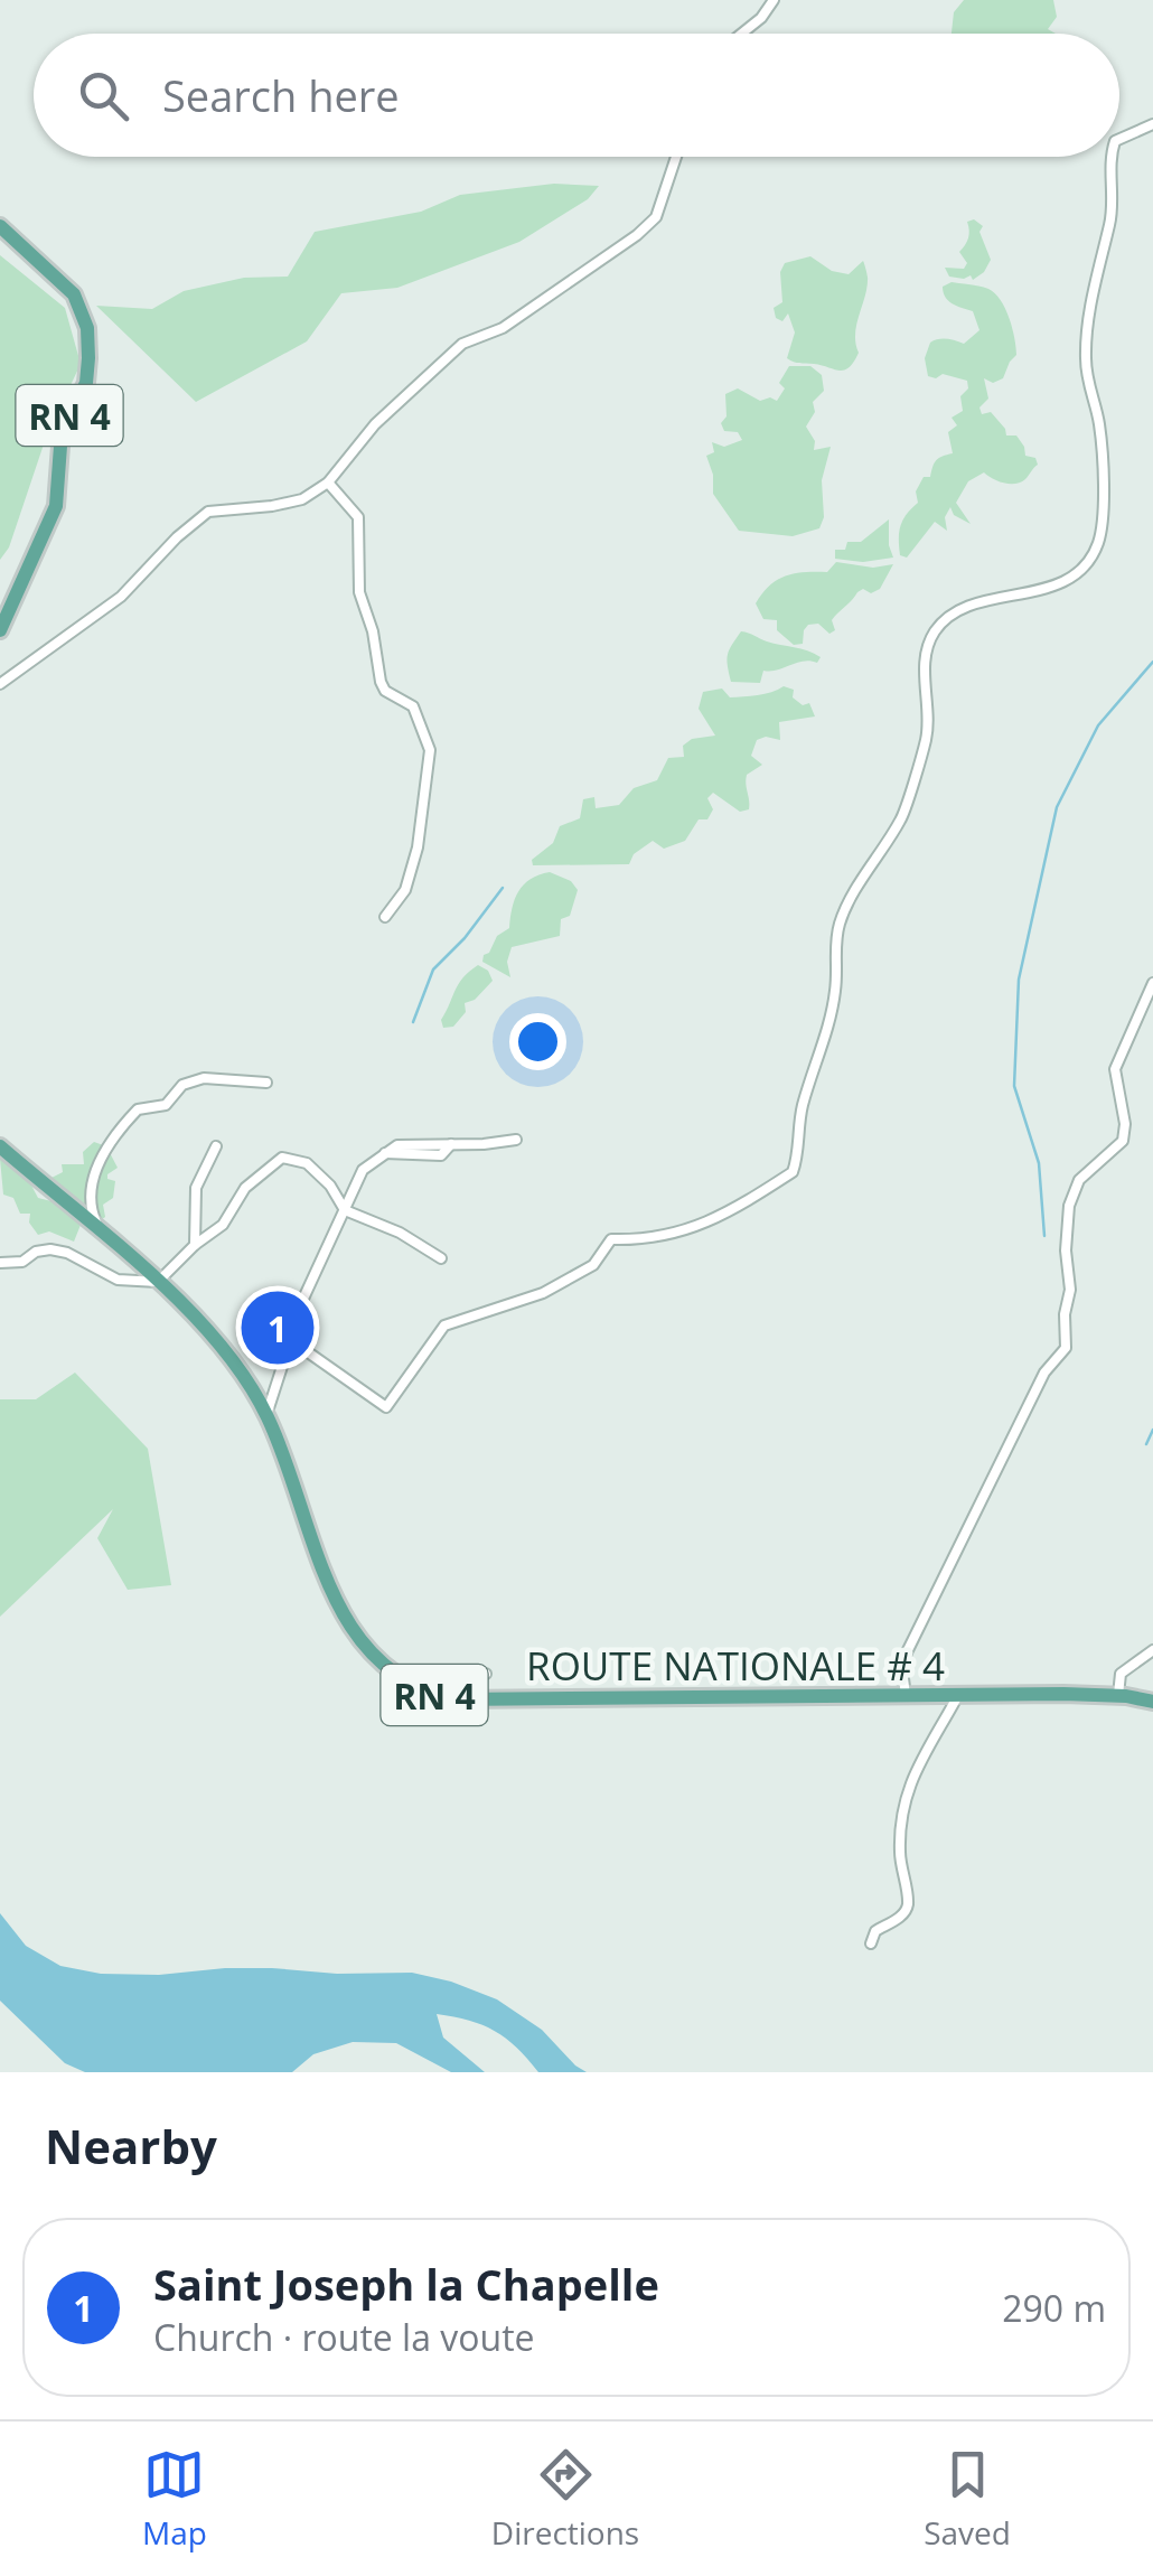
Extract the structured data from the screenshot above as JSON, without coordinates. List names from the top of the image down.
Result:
{
  "streets": {
    "main road": ["RN 4", "ROUTE NATIONALE # 4"]
  },
  "page": {
    "search": "Search here",
    "pins": "1",
    "heading": "Nearby",
    "list": [
      {
        "mark": "1",
        "name": "Saint Joseph la Chapelle",
        "note": "Church · route la voute",
        "value": "290 m"
      }
    ],
    "nav": ["Map", "Directions", "Saved"]
  }
}
